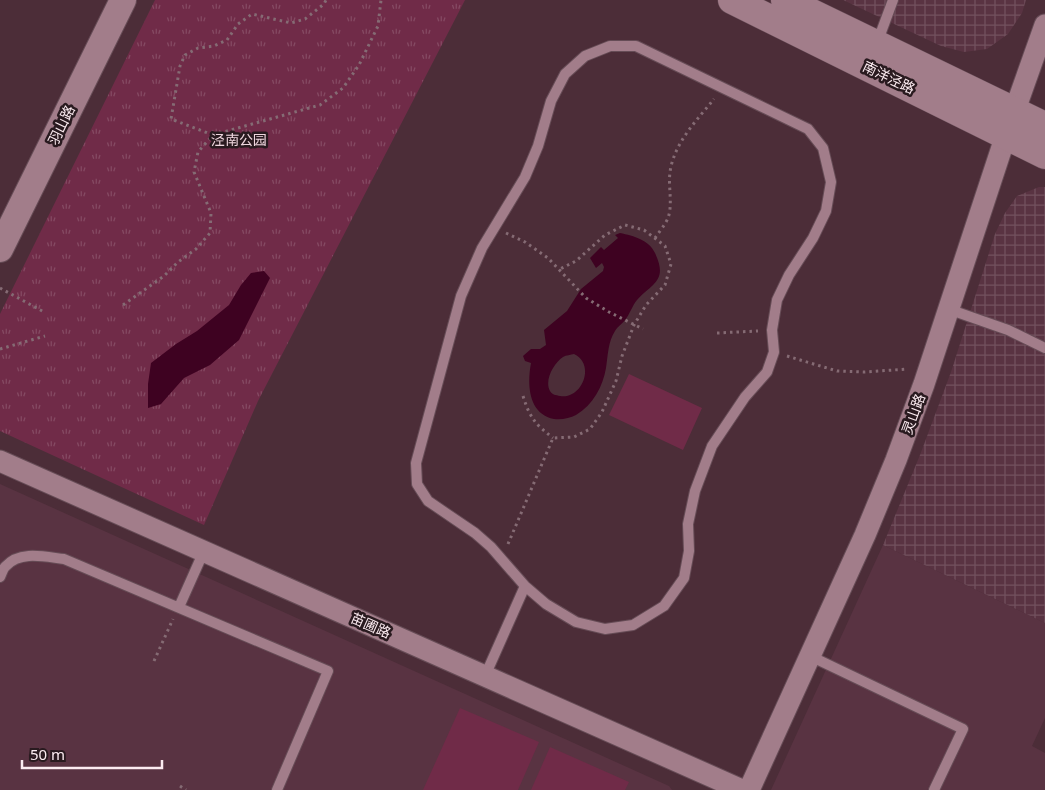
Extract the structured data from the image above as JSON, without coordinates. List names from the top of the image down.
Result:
{
  "streets": {
    "main road": ["南洋泾路"],
    "street": ["羽山路", "灵山路", "苗圃路"]
  },
  "crossings": [
    ["南洋泾路", "灵山路"]
  ],
  "parks": ["泾南公园"],
  "scale_bar": "50 m"
}
